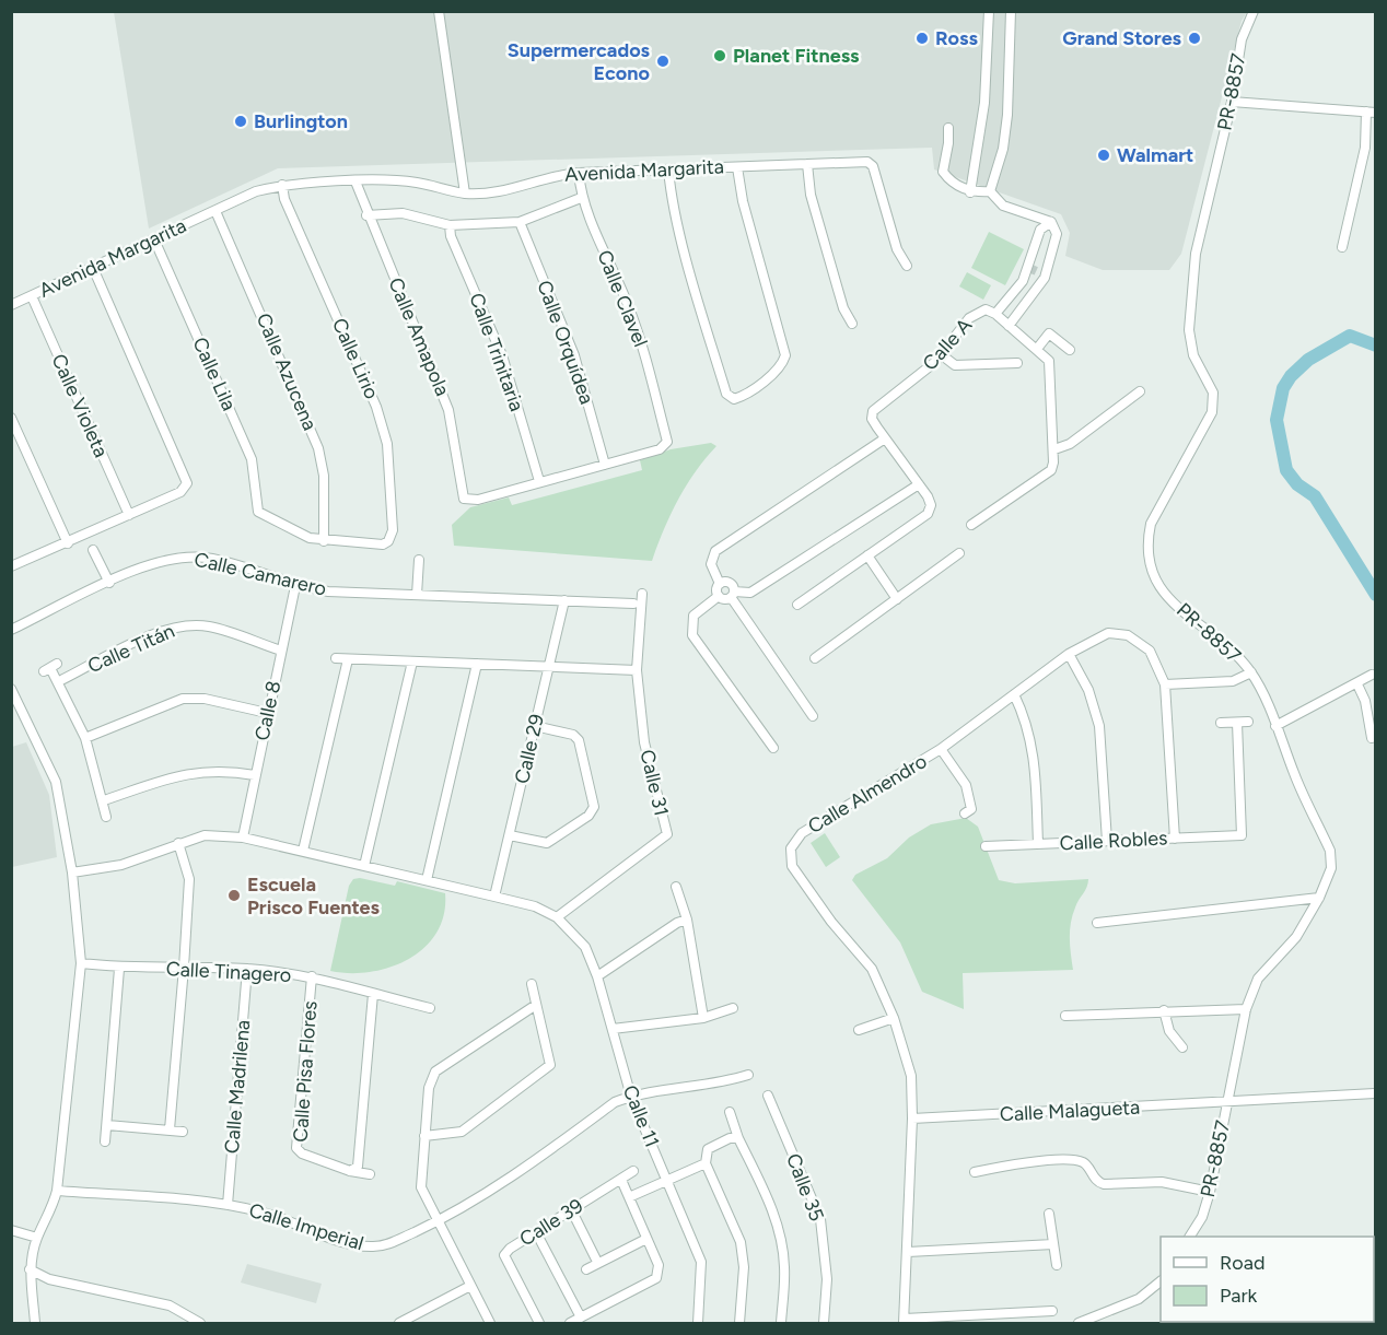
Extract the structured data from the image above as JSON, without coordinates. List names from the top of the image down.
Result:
{
  "streets": {
    "street": [
      "PR-8857",
      "Avenida Margarita",
      "Calle Clavel",
      "Calle Amapola",
      "Calle Orquídea",
      "Calle A",
      "Calle Trinitaria",
      "Calle Lirio",
      "Calle Azucena",
      "Calle Lila",
      "Calle Violeta",
      "Calle Camarero",
      "Calle Titán",
      "Calle 8",
      "Calle 29",
      "Calle 31",
      "Calle Almendro",
      "Calle Robles",
      "Calle Tinagero",
      "Calle Pisa Flores",
      "Calle Madrilena",
      "Calle Malagueta",
      "Calle 11",
      "Calle 35",
      "Calle 39",
      "Calle Imperial"
    ]
  },
  "crossings": [
    ["PR-8857", "Calle Malagueta"],
    ["Avenida Margarita", "Calle Clavel"],
    ["Avenida Margarita", "Calle Amapola"],
    ["Avenida Margarita", "Calle Lirio"],
    ["Avenida Margarita", "Calle Azucena"],
    ["Avenida Margarita", "Calle Lila"],
    ["Avenida Margarita", "Calle Violeta"],
    ["Calle Clavel", "Calle Orquídea"],
    ["Calle Amapola", "Calle Trinitaria"],
    ["Calle Lirio", "Calle Azucena"],
    ["Calle Lirio", "Calle Lila"],
    ["Calle Azucena", "Calle Lila"],
    ["Calle Camarero", "Calle 8"],
    ["Calle Camarero", "Calle 29"],
    ["Calle Titán", "Calle 8"],
    ["Calle 31", "Calle 11"],
    ["Calle Almendro", "Calle Robles"],
    ["Calle Almendro", "Calle Malagueta"],
    ["Calle Tinagero", "Calle Pisa Flores"],
    ["Calle Tinagero", "Calle Madrilena"],
    ["Calle Madrilena", "Calle Imperial"],
    ["Calle 11", "Calle Imperial"]
  ],
  "places": [
    "Ross",
    "Grand Stores",
    "Planet Fitness",
    "Supermercados Econo",
    "Burlington",
    "Walmart",
    "Escuela Prisco Fuentes"
  ],
  "legend": ["Road", "Park"]
}
